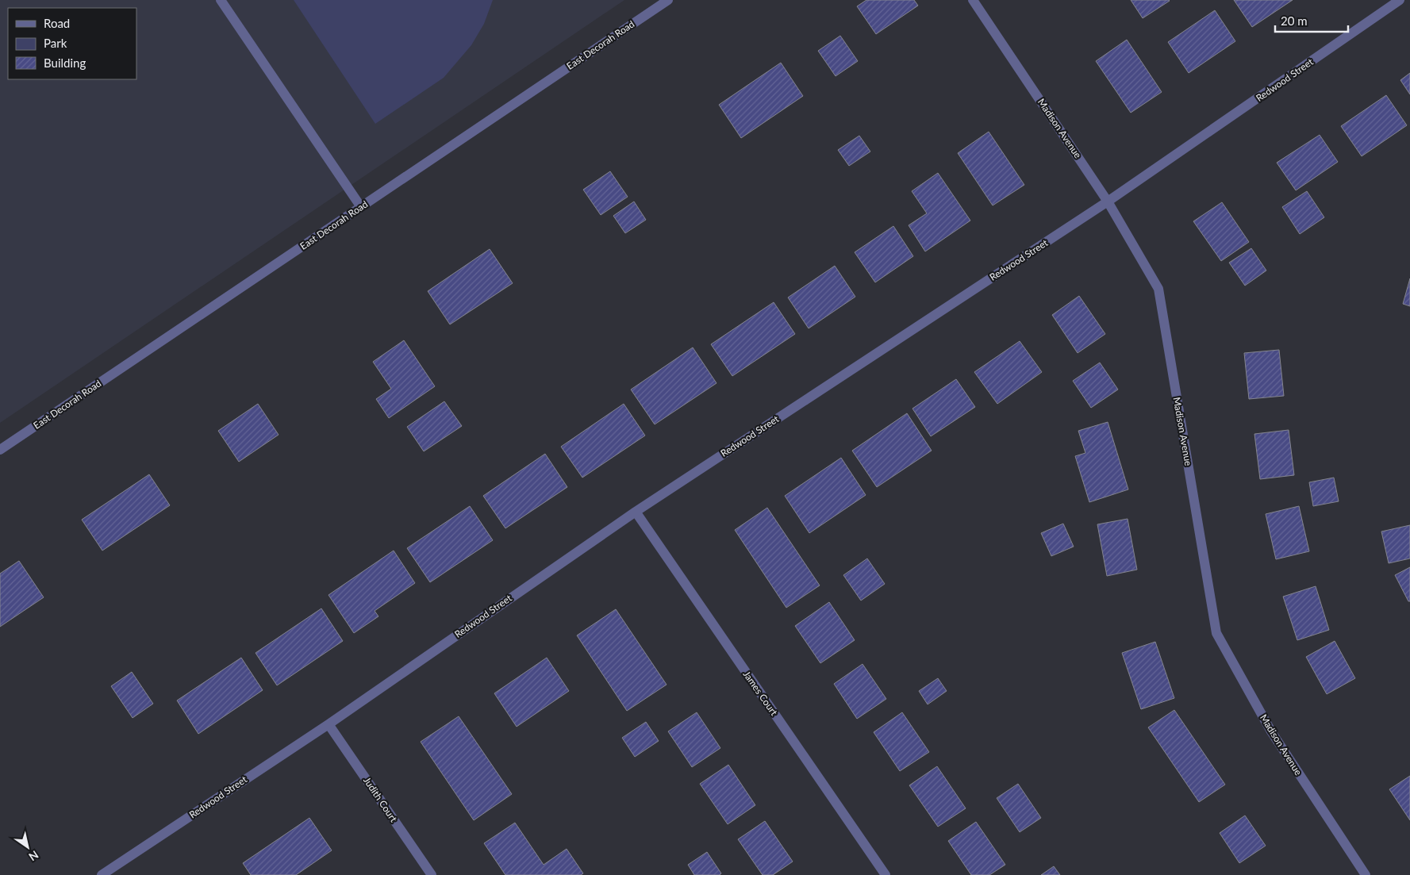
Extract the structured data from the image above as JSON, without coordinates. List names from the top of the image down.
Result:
{
  "streets": {
    "street": [
      "East Decorah Road",
      "Redwood Street",
      "Madison Avenue",
      "James Court",
      "Judith Court"
    ]
  },
  "crossings": [
    ["Redwood Street", "Madison Avenue"],
    ["Redwood Street", "James Court"],
    ["Redwood Street", "Judith Court"]
  ],
  "legend": ["Road", "Park", "Building"],
  "scale_bar": "20 m",
  "north": "bottom right"
}
